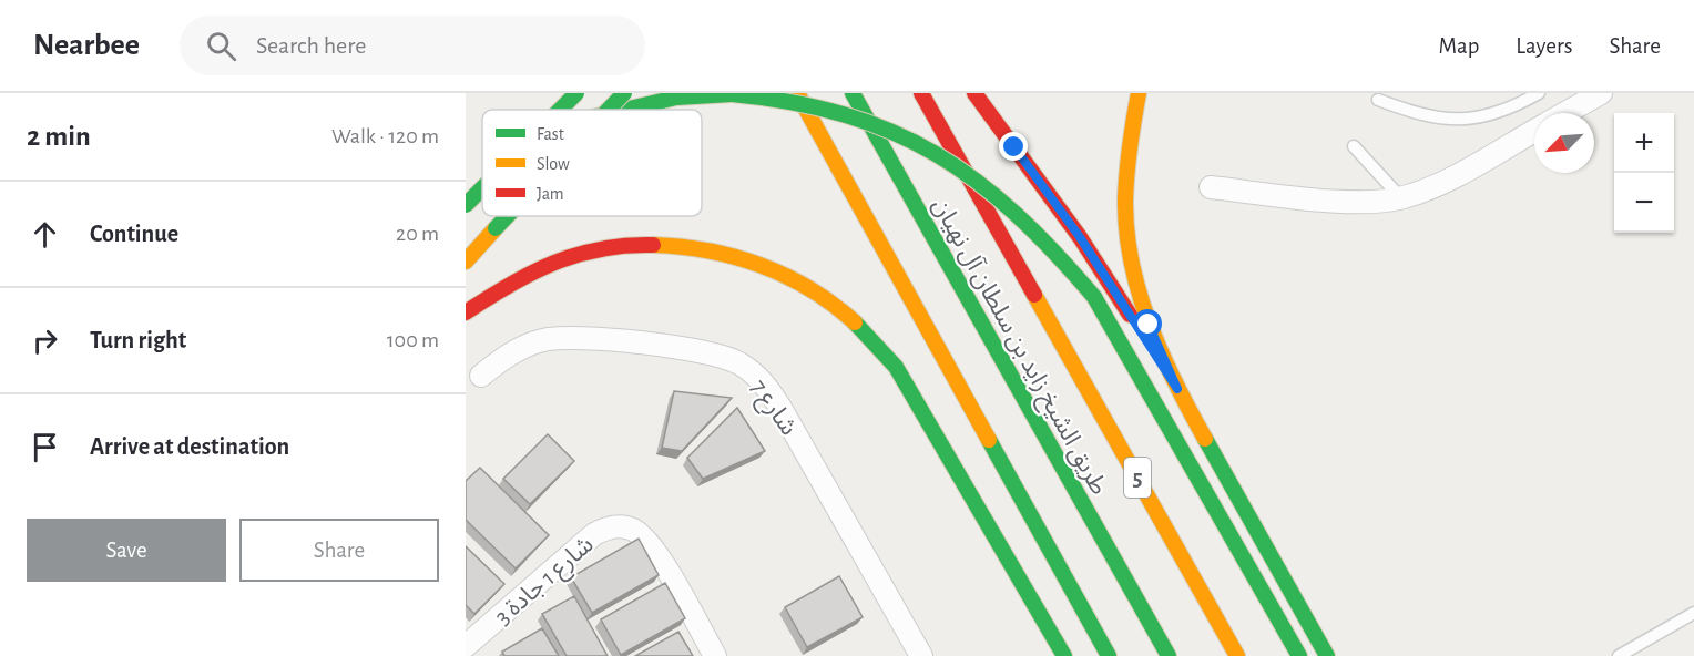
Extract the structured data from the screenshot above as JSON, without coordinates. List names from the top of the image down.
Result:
{
  "streets": {
    "main road": ["طريق الشيخ زايد بن سلطان آل نهيان", "5"],
    "street": ["شارع 7", "شارع 1 جادة 3"]
  },
  "legend": ["Fast", "Slow", "Jam"],
  "north": "bottom left",
  "page": {
    "header": "Nearbee",
    "search": "Search here",
    "nav": ["Map", "Layers", "Share"],
    "heading": ["2 min", "Walk · 120 m"],
    "map_buttons": ["+", "−"],
    "list": [
      ["Continue", "20 m"],
      ["Turn right", "100 m"],
      "Arrive at destination"
    ],
    "buttons": ["Save", "Share"]
  }
}
